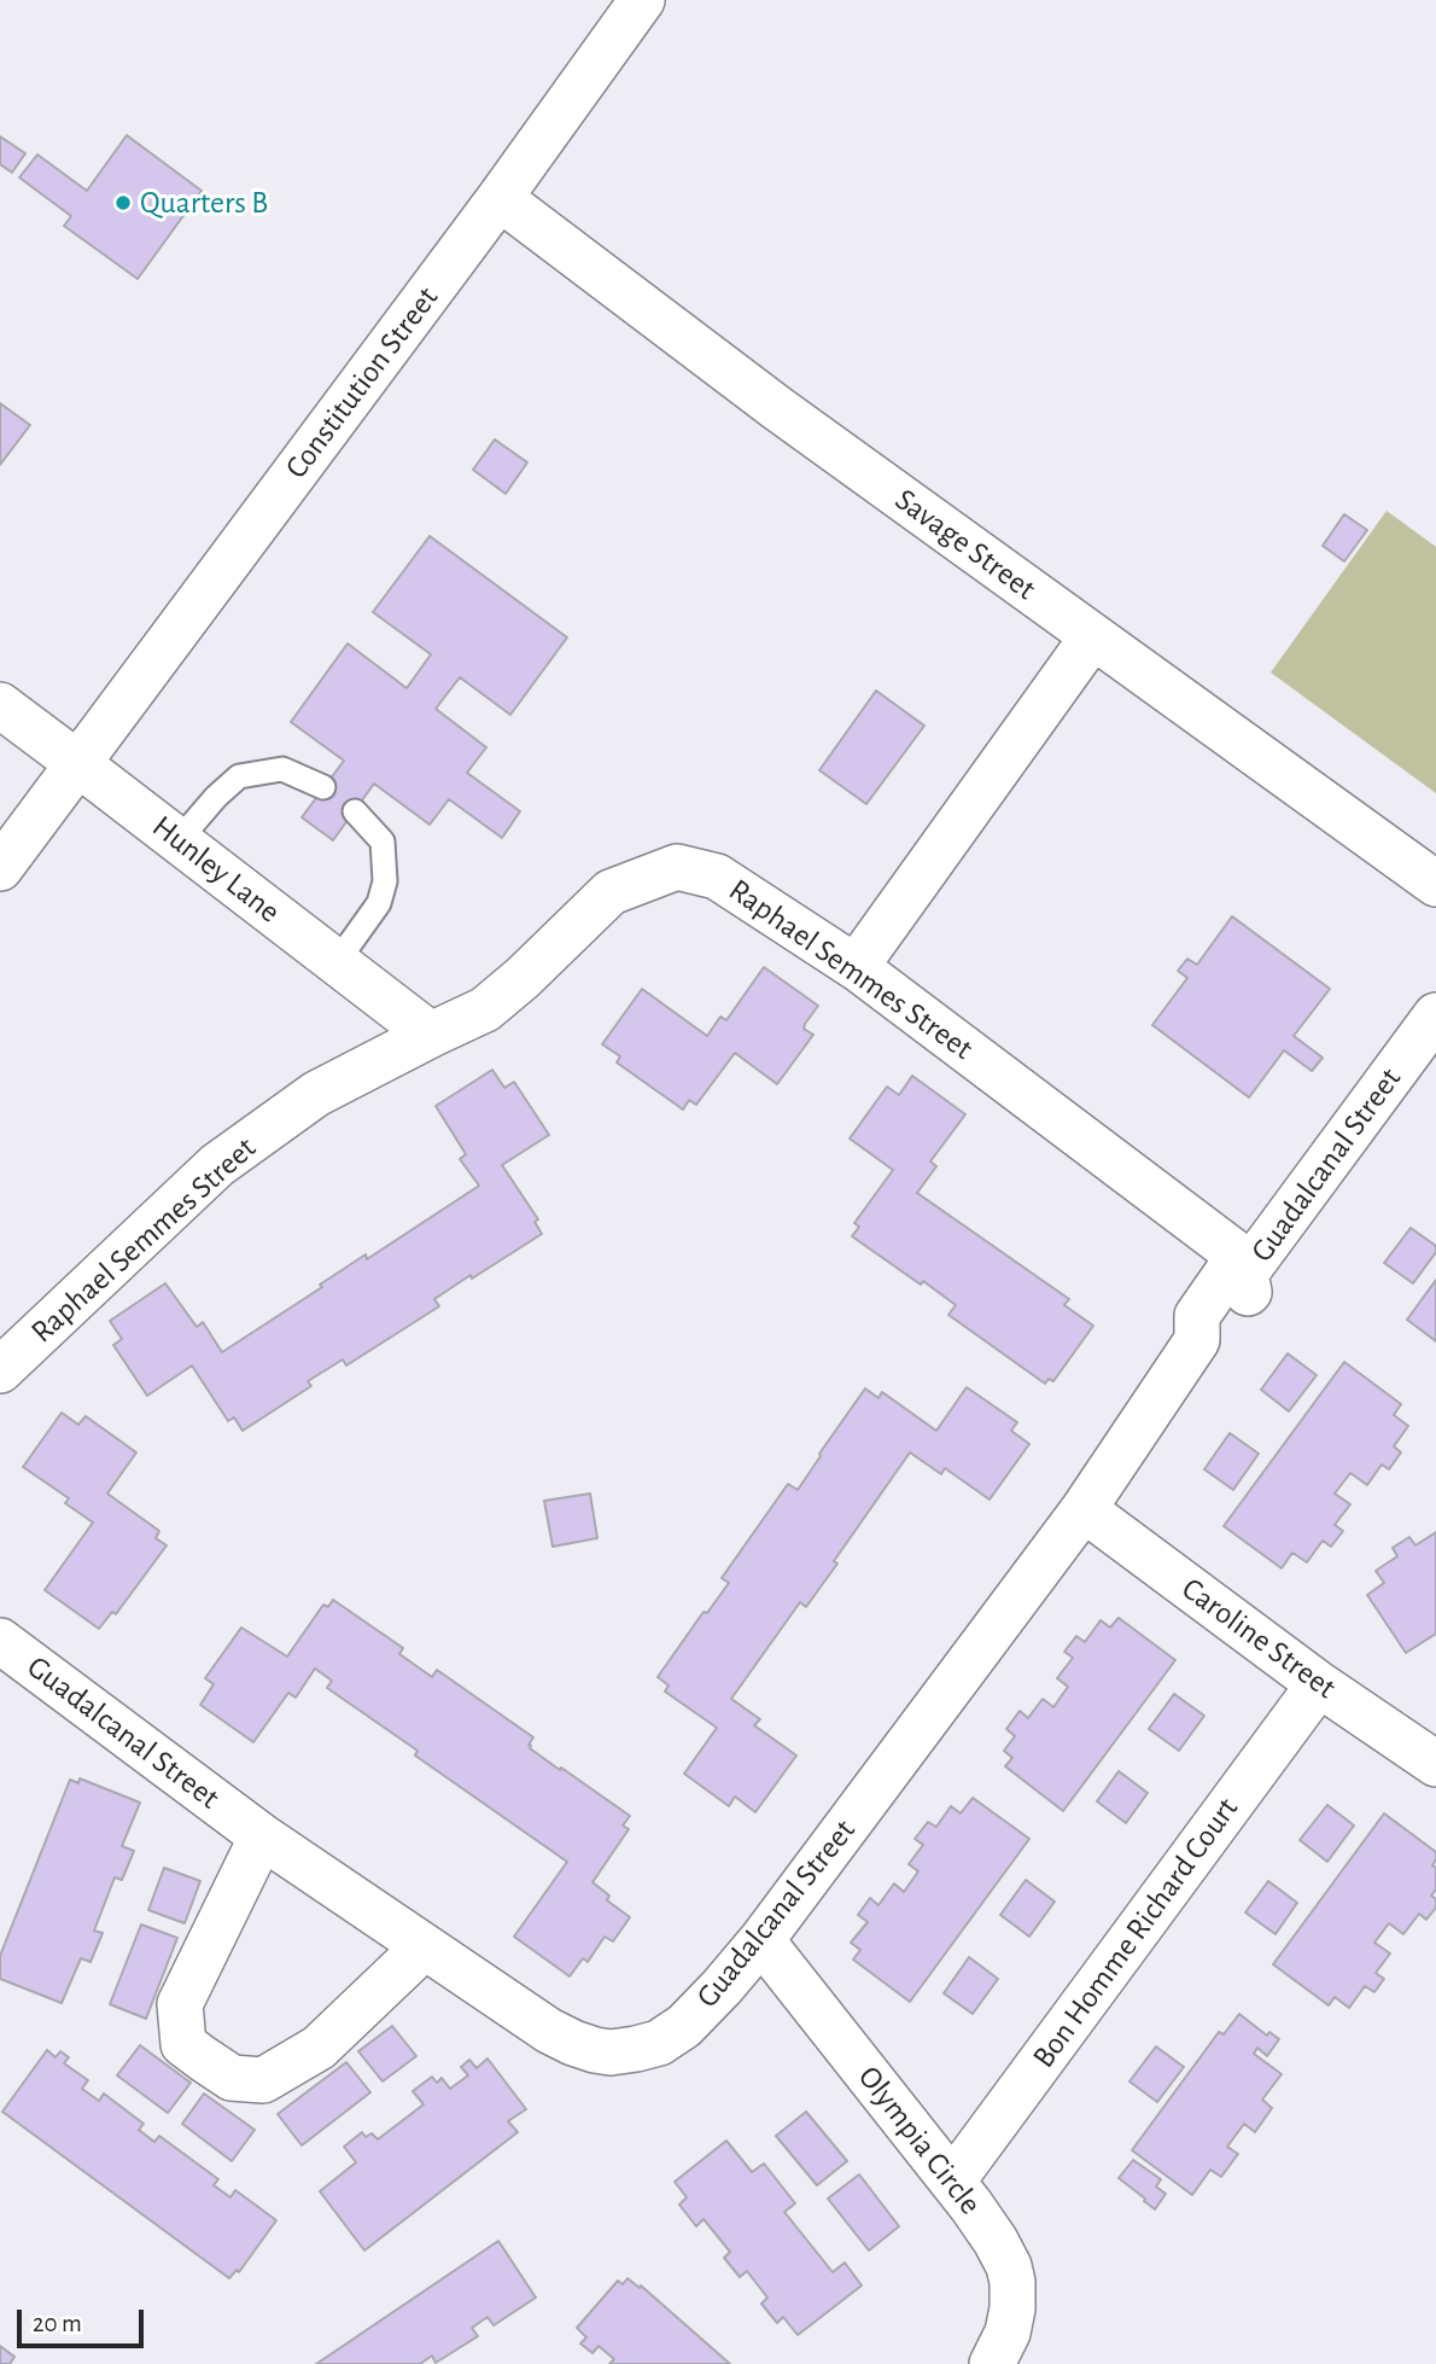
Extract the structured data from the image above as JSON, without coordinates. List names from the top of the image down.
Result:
{
  "streets": {
    "street": [
      "Constitution Street",
      "Savage Street",
      "Hunley Lane",
      "Raphael Semmes Street",
      "Guadalcanal Street",
      "Caroline Street",
      "Bon Homme Richard Court",
      "Olympia Circle"
    ]
  },
  "crossings": [
    ["Constitution Street", "Savage Street"],
    ["Constitution Street", "Hunley Lane"],
    ["Hunley Lane", "Raphael Semmes Street"],
    ["Raphael Semmes Street", "Guadalcanal Street"],
    ["Guadalcanal Street", "Caroline Street"],
    ["Guadalcanal Street", "Olympia Circle"],
    ["Caroline Street", "Bon Homme Richard Court"],
    ["Bon Homme Richard Court", "Olympia Circle"]
  ],
  "places": ["Quarters B"],
  "scale_bar": "20 m"
}
